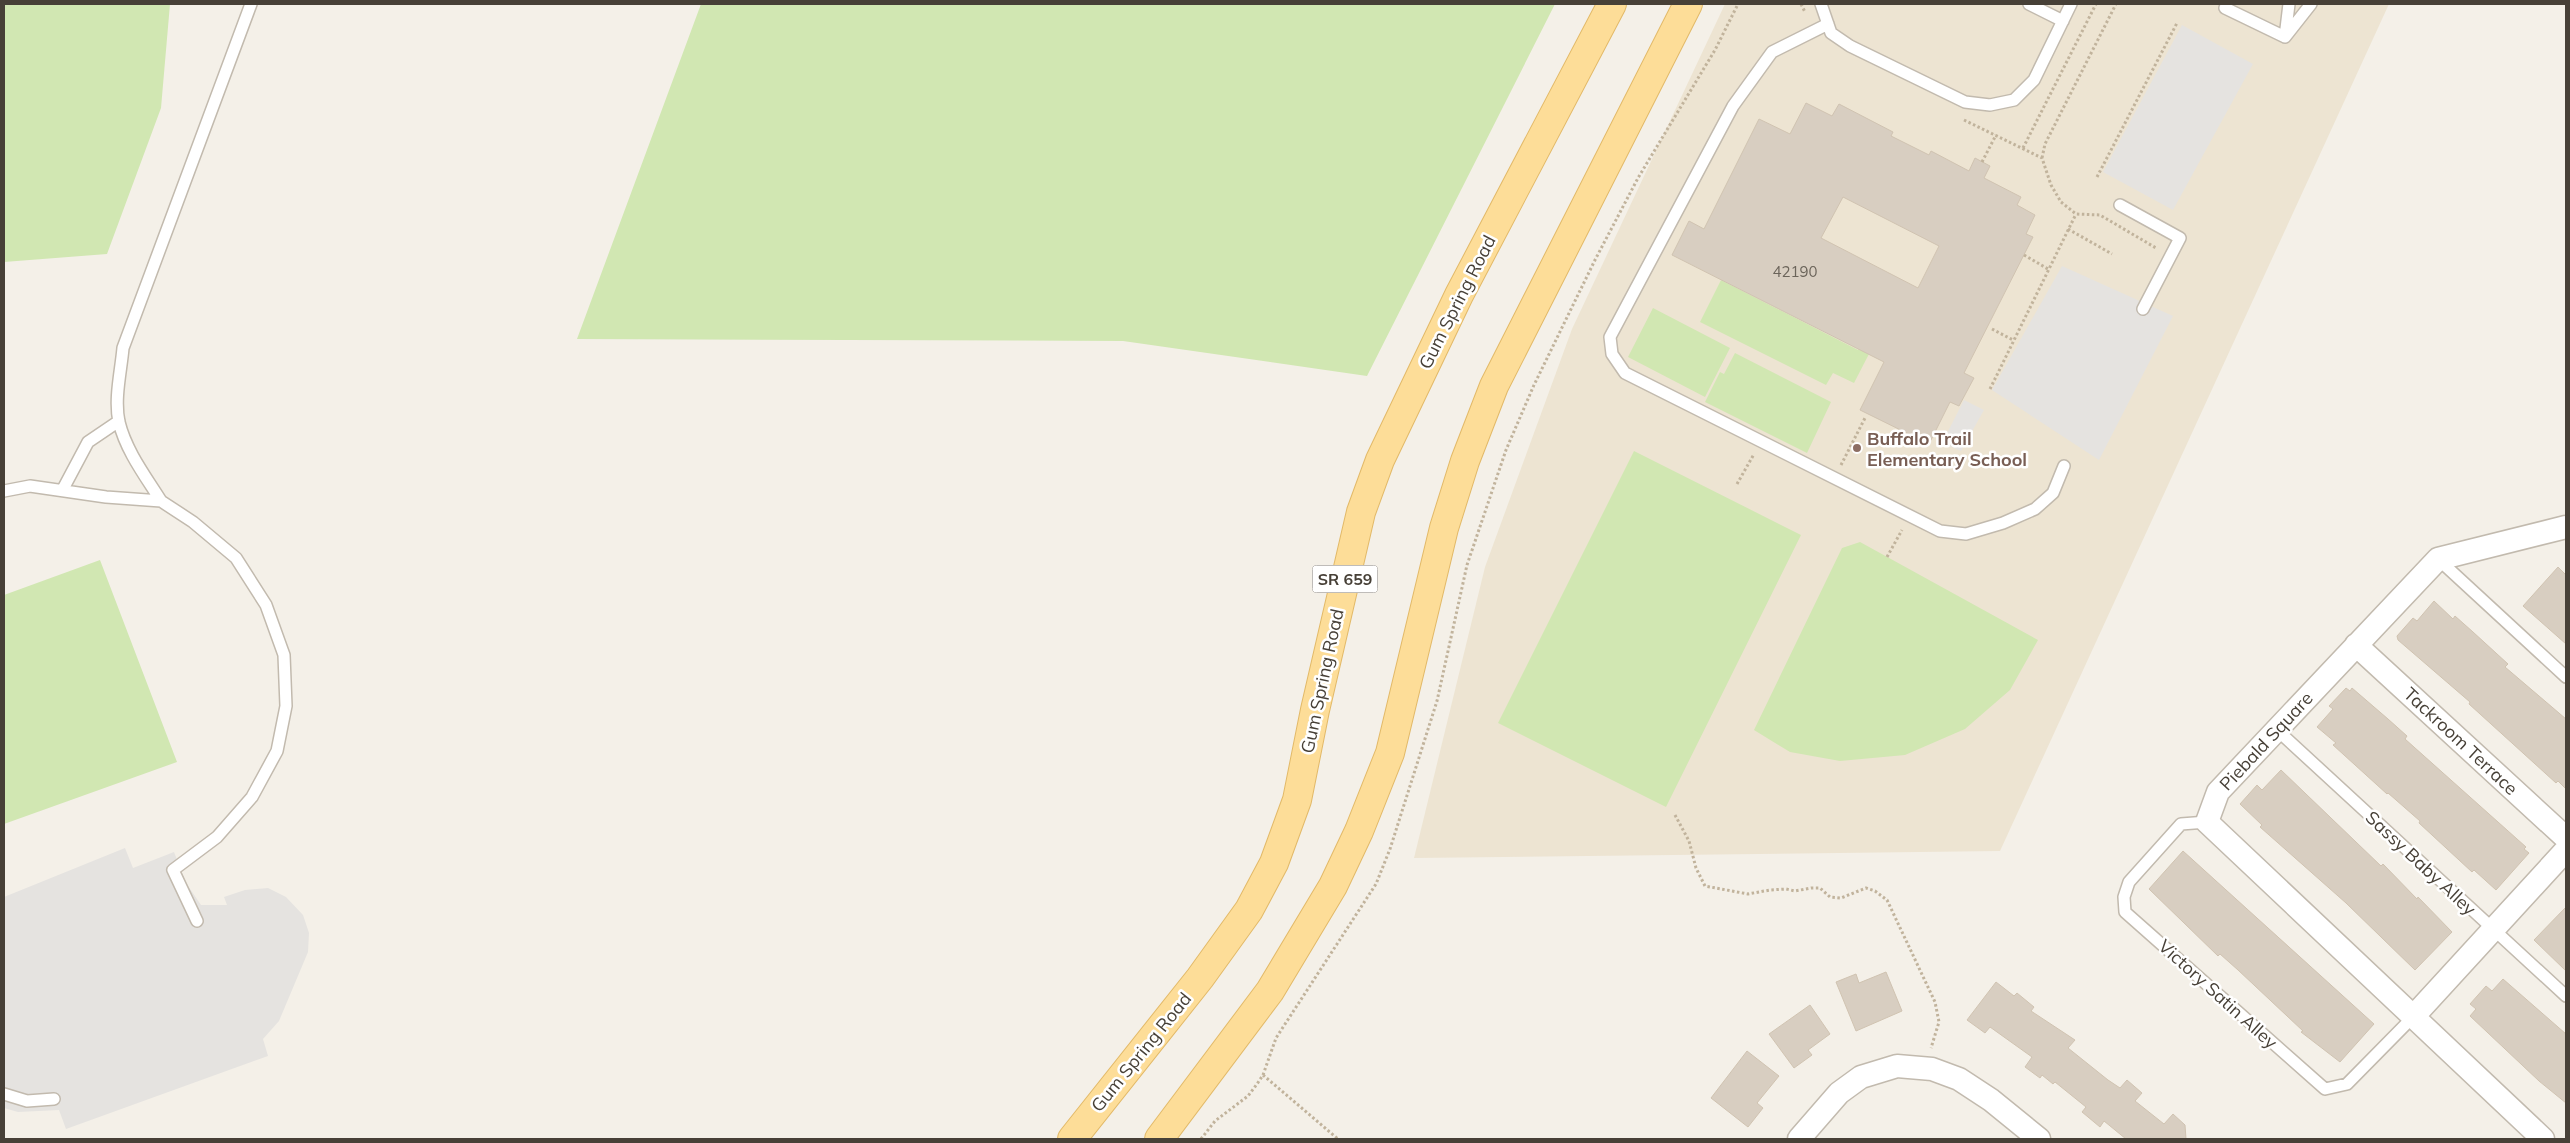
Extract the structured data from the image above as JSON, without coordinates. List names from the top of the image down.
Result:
{
  "streets": {
    "main road": ["Gum Spring Road", "SR 659"],
    "street": ["Piebald Square", "Tackroom Terrace"],
    "lane": ["Sassy Baby Alley", "Victory Satin Alley"]
  },
  "crossings": [
    ["Piebald Square", "Tackroom Terrace"],
    ["Piebald Square", "Sassy Baby Alley"],
    ["Piebald Square", "Victory Satin Alley"]
  ],
  "places": ["Buffalo Trail Elementary School"],
  "house_numbers": ["42190"]
}
